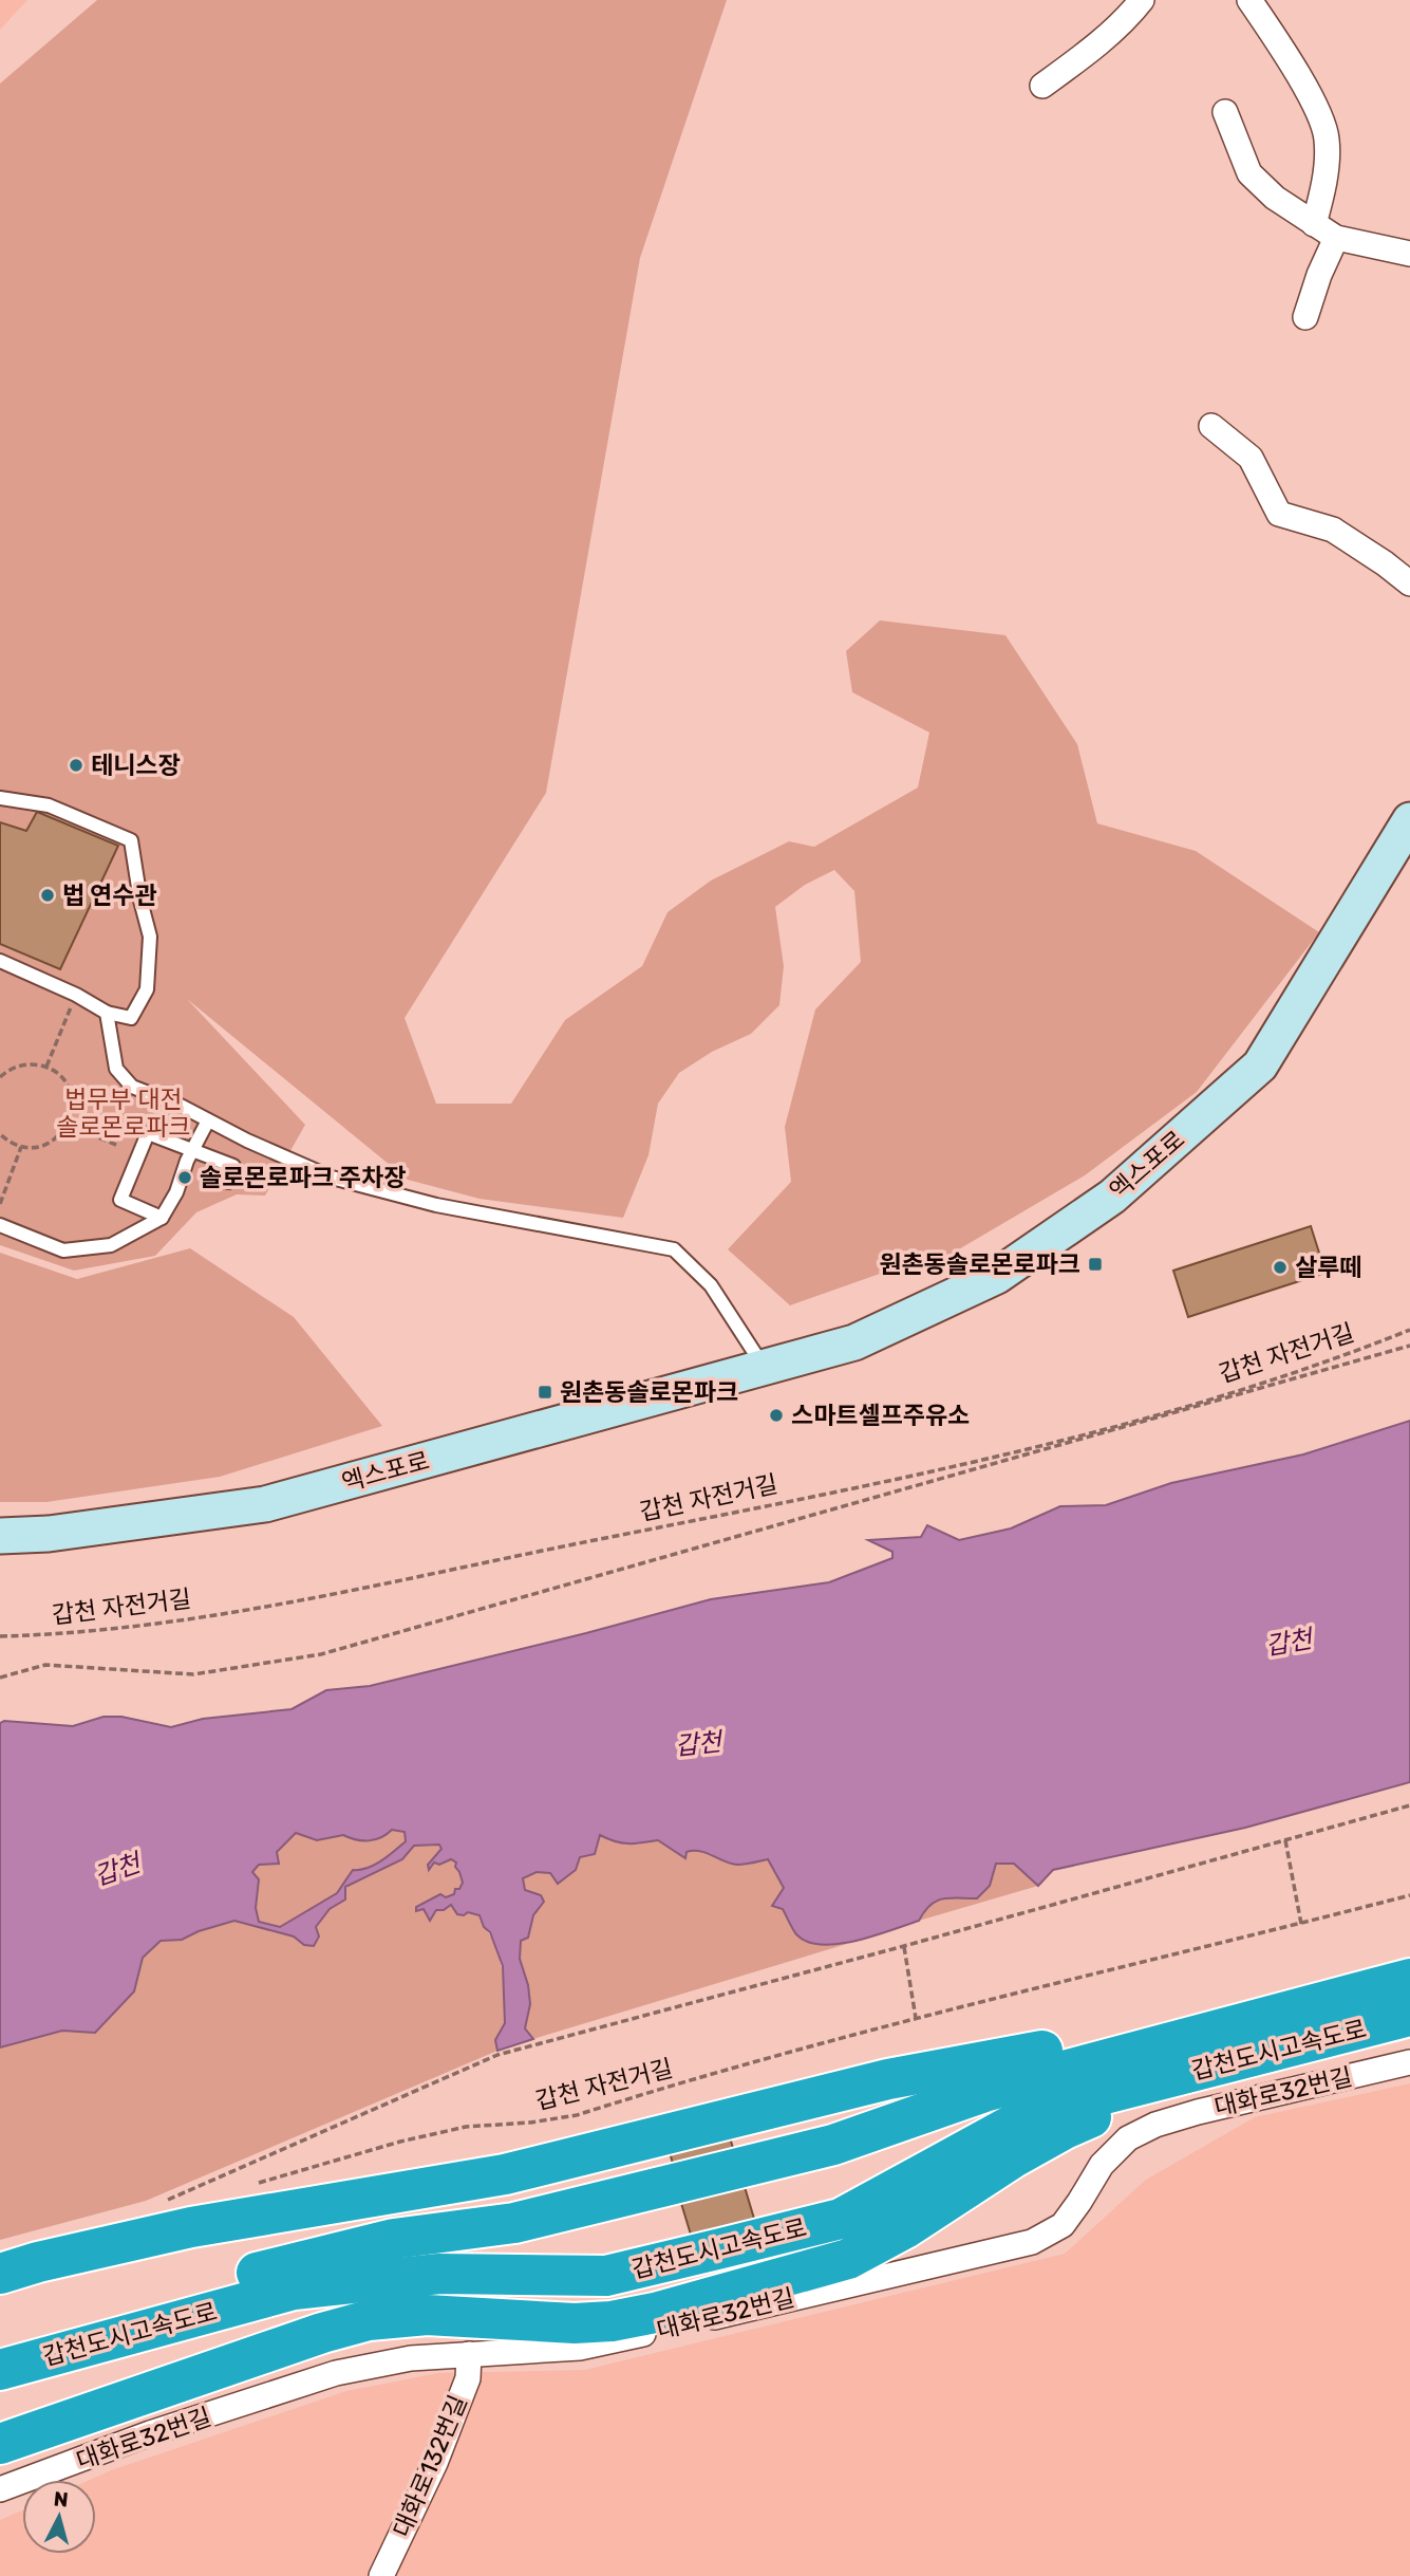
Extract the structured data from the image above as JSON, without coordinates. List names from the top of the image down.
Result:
{
  "streets": {
    "highway": ["갑천도시고속도로"],
    "main road": ["엑스포로"],
    "street": ["대화로32번길", "대화로132번길"],
    "path": ["갑천 자전거길"]
  },
  "crossings": [
    ["대화로32번길", "대화로132번길"]
  ],
  "water": ["갑천"],
  "parks": ["법무부 대전 솔로몬로파크"],
  "places": {
    "other": [
      "테니스장",
      "법 연수관",
      "솔로몬로파크 주차장",
      "살루떼",
      "스마트셀프주유소"
    ],
    "transit": ["원촌동솔로몬로파크", "원촌동솔로몬파크"]
  },
  "north": "top"
}
